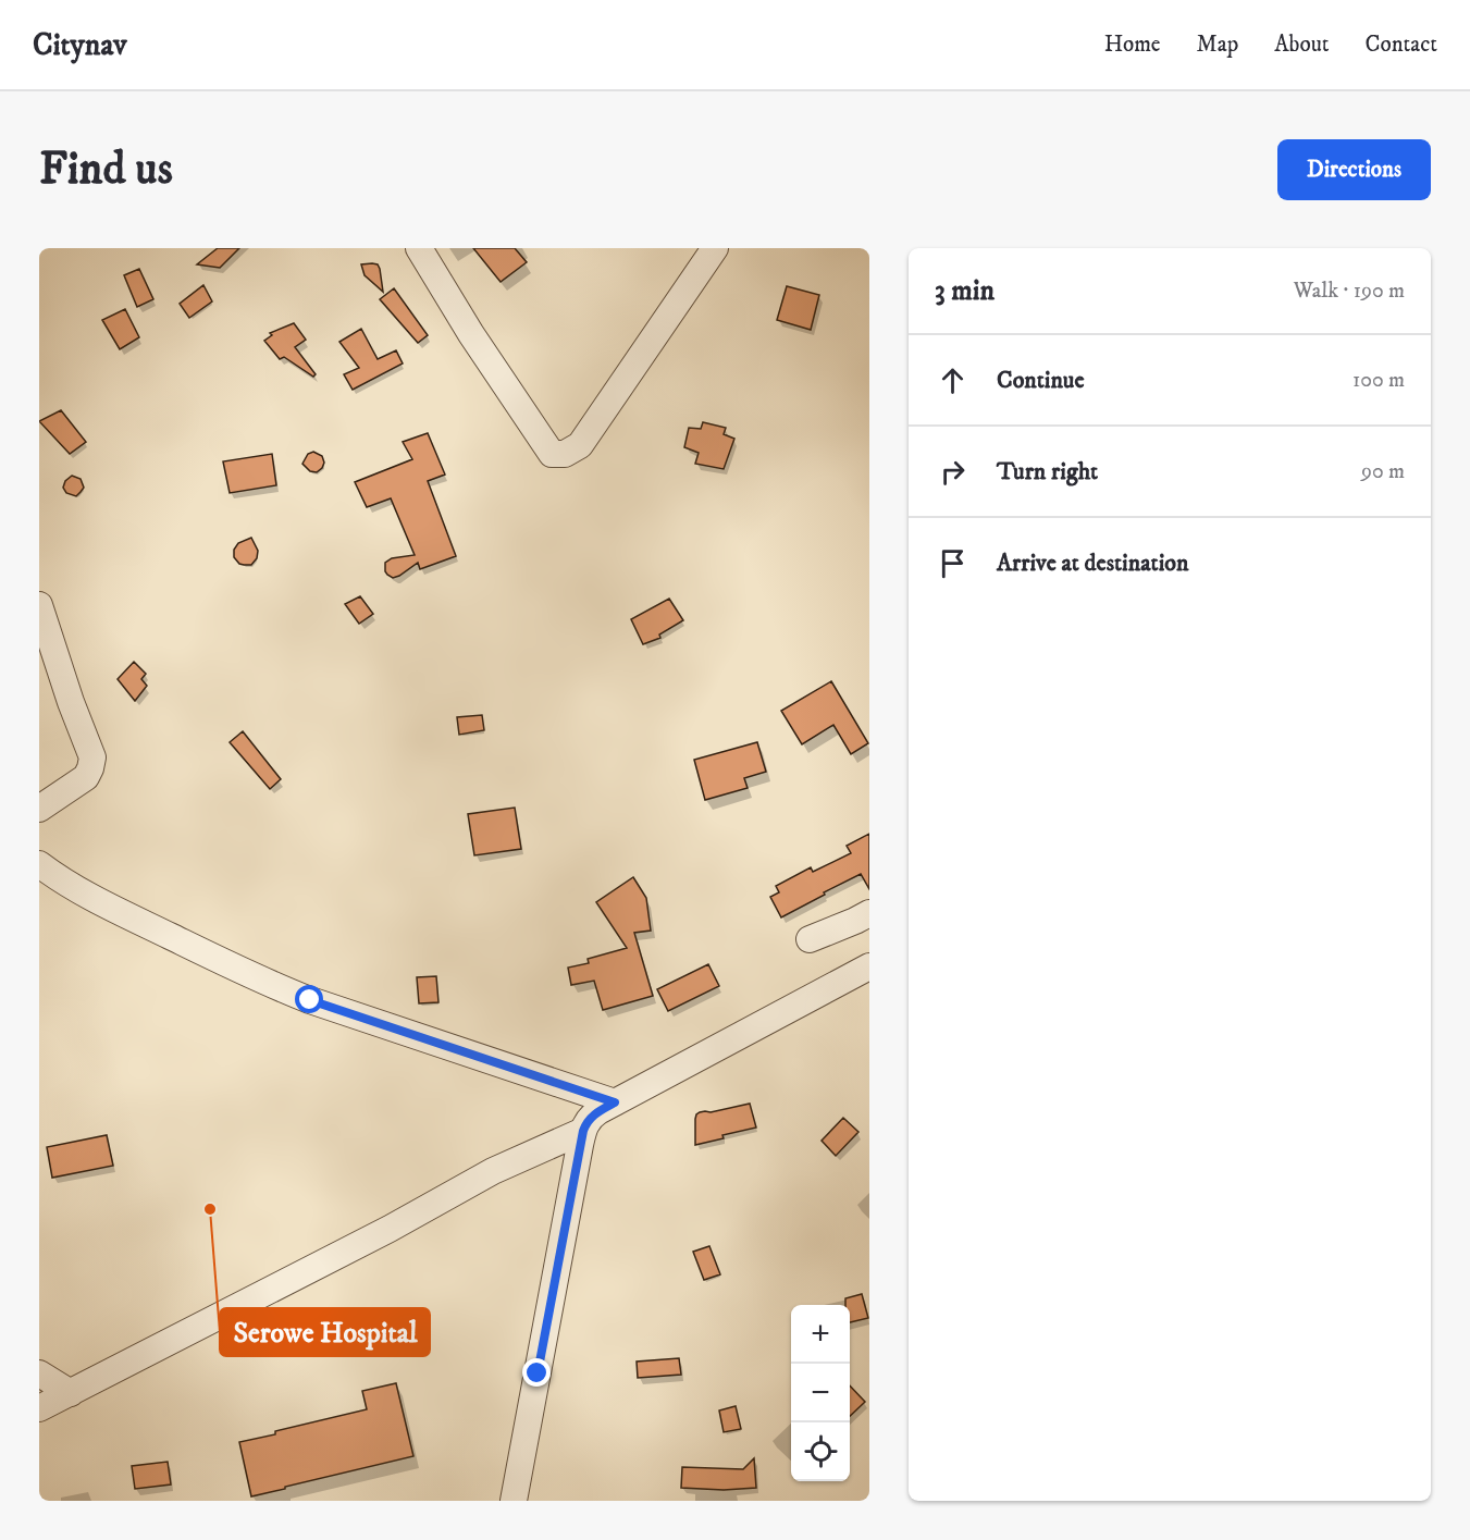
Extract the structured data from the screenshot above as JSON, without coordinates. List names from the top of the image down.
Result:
{
  "places": ["Serowe Hospital"],
  "page": {
    "header": "Citynav",
    "nav": [
      "Home",
      "Map",
      "About",
      "Contact"
    ],
    "buttons": "Directions",
    "title": "Find us",
    "heading": ["3 min", "Walk · 190 m"],
    "list": [
      ["Continue", "100 m"],
      ["Turn right", "90 m"],
      "Arrive at destination"
    ],
    "map_buttons": ["+", "−"]
  }
}
